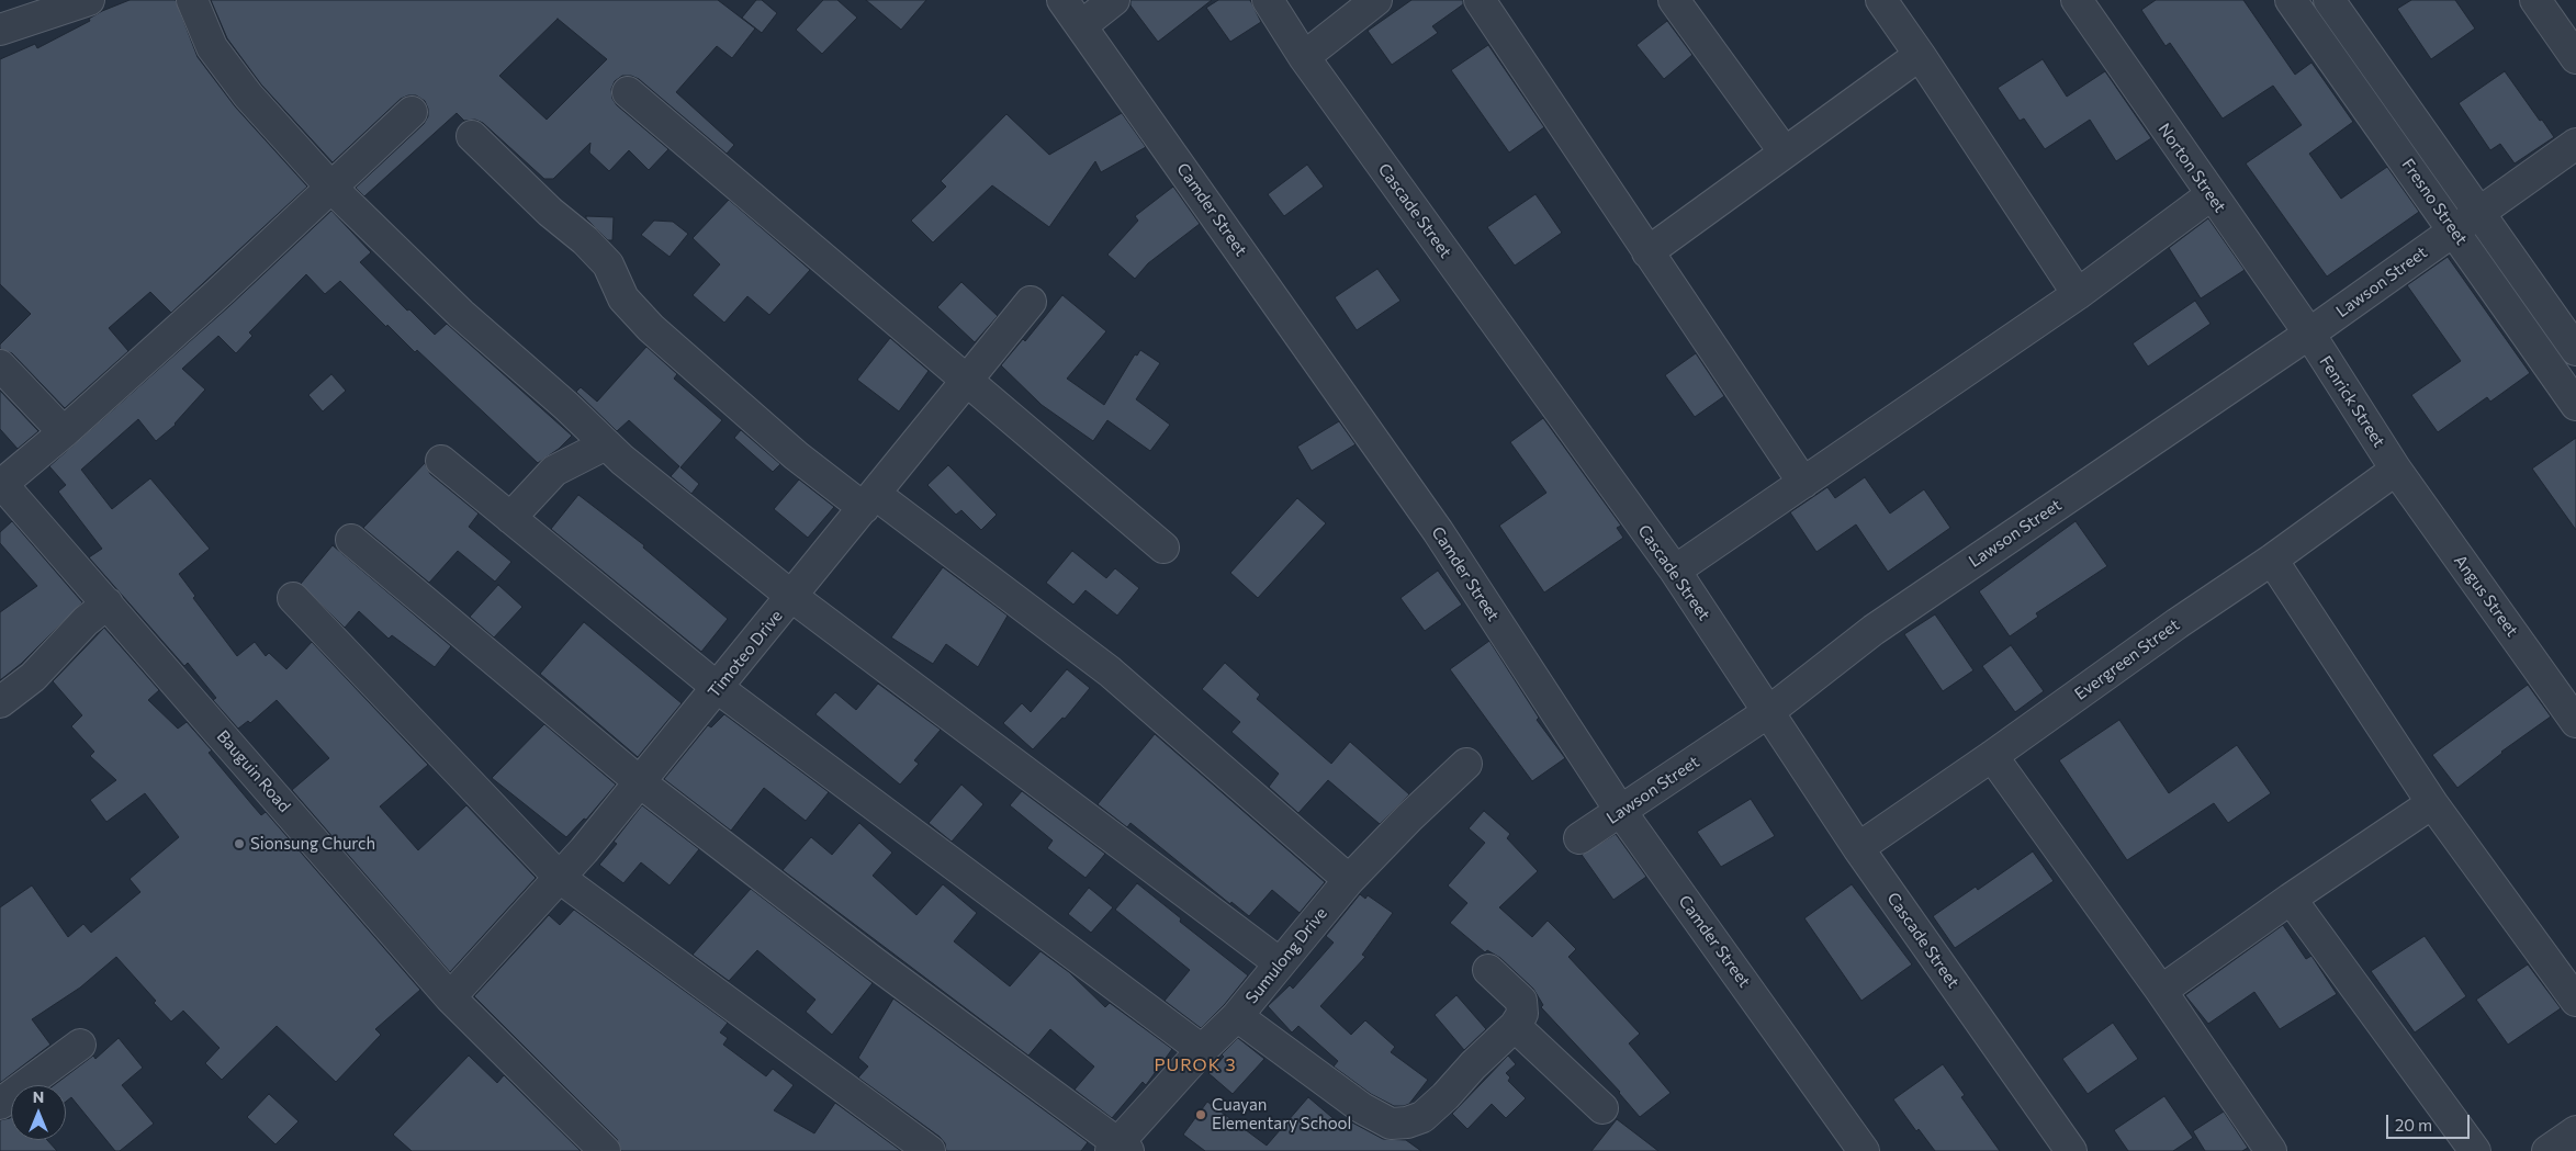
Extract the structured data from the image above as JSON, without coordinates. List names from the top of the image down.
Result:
{
  "streets": {
    "street": [
      "Norton Street",
      "Fresno Street",
      "Camder Street",
      "Cascade Street",
      "Lawson Street",
      "Fenrick Street",
      "Angus Street",
      "Timoteo Drive",
      "Evergreen Street",
      "Bauguin Road",
      "Sumulong Drive"
    ]
  },
  "crossings": [
    ["Norton Street", "Lawson Street"],
    ["Norton Street", "Fenrick Street"],
    ["Fresno Street", "Lawson Street"],
    ["Camder Street", "Lawson Street"],
    ["Cascade Street", "Lawson Street"],
    ["Cascade Street", "Evergreen Street"],
    ["Lawson Street", "Fenrick Street"],
    ["Fenrick Street", "Angus Street"],
    ["Fenrick Street", "Evergreen Street"],
    ["Angus Street", "Evergreen Street"],
    ["Timoteo Drive", "Bauguin Road"]
  ],
  "districts": ["PUROK 3"],
  "places": ["Sionsung Church", "Cuayan Elementary School"],
  "scale_bar": "20 m",
  "north": "top"
}
